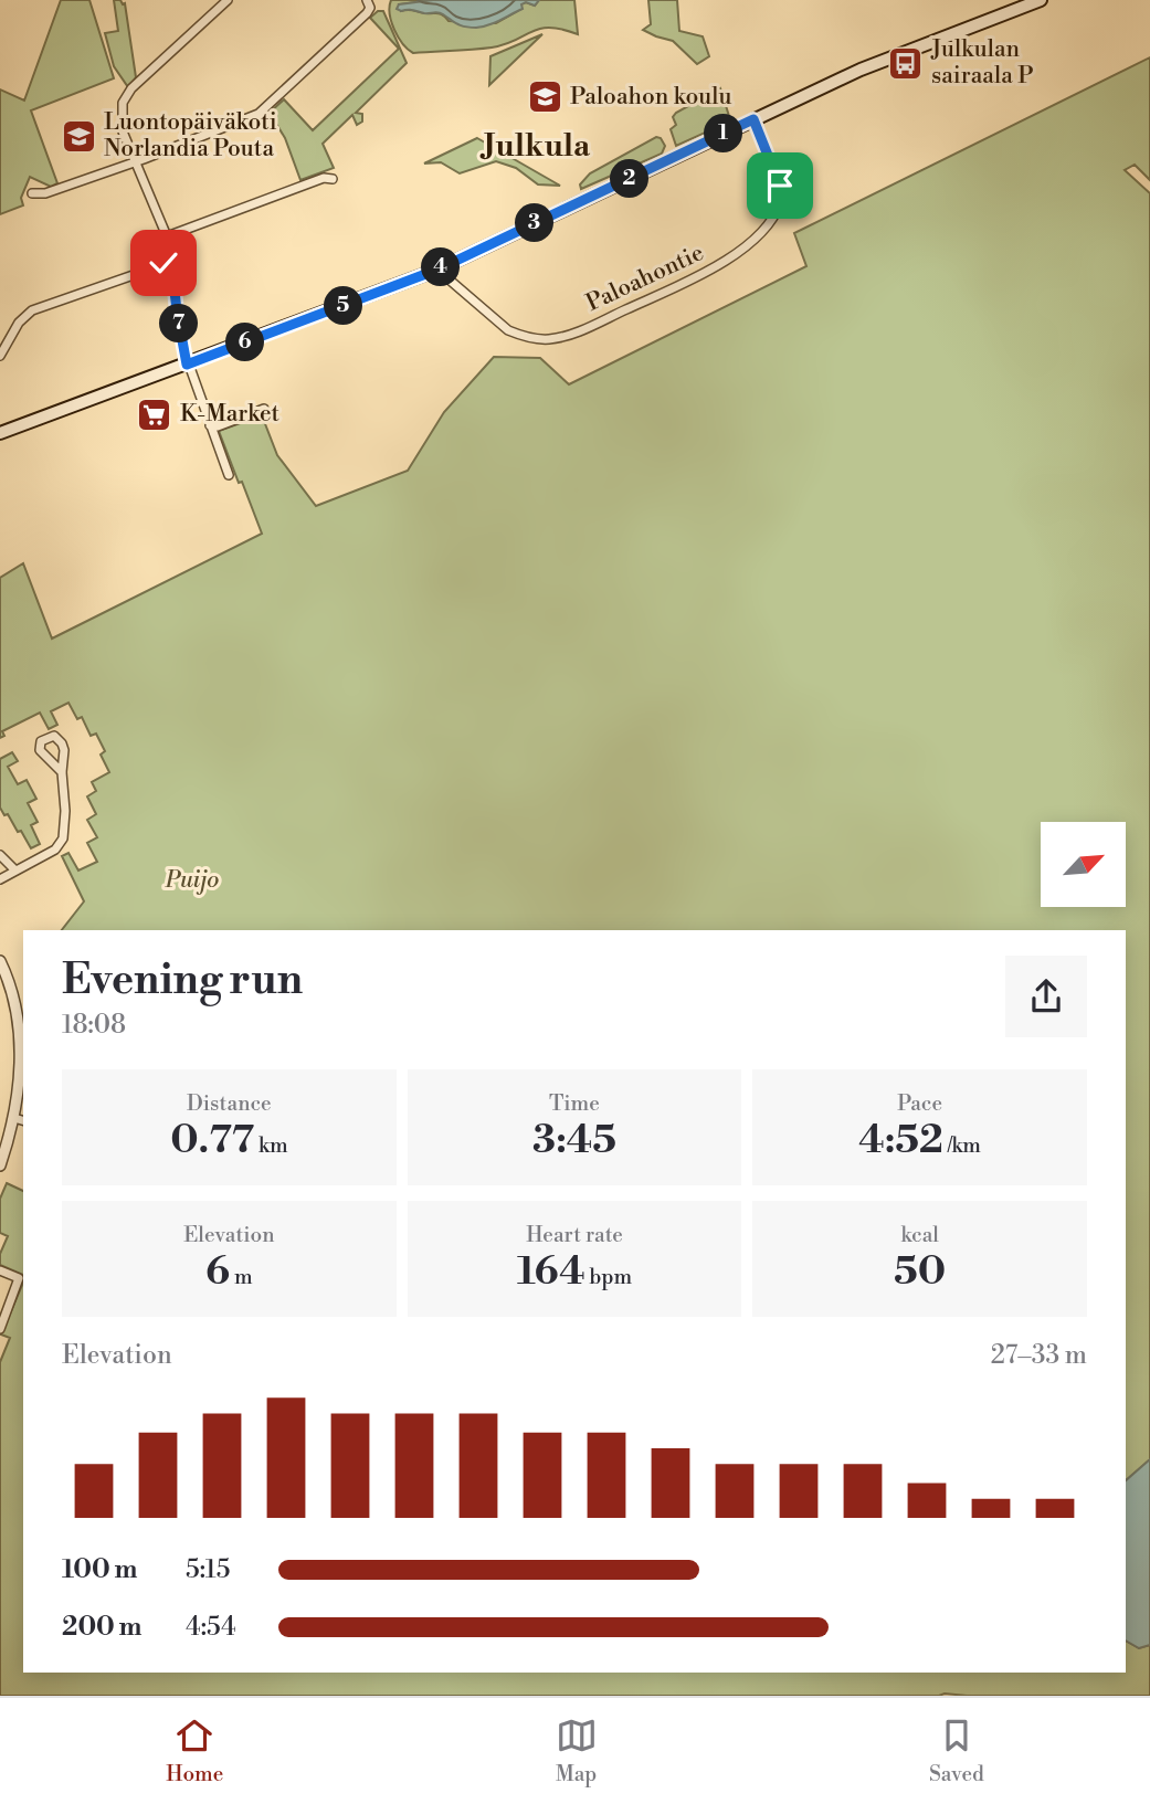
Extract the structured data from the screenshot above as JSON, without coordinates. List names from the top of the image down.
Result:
{
  "streets": {
    "street": ["Paloahontie"]
  },
  "districts": ["Julkula"],
  "parks": ["Puijo"],
  "places": {
    "bus stop": ["Julkulan sairaala P"],
    "school or university": ["Paloahon koulu", "Luontopäiväkoti Norlandia Pouta"],
    "supermarket": ["K-Market"]
  },
  "north": "top right",
  "page": {
    "pins": [
      "1",
      "2",
      "3",
      "4",
      "5",
      "7",
      "6"
    ],
    "heading": ["Evening run", "18:08"],
    "stats": [
      ["Distance", "0.77 km"],
      ["Time", "3:45"],
      ["Pace", "4:52 /km"],
      ["Elevation", "6 m"],
      ["Heart rate", "164 bpm"],
      ["kcal", "50"]
    ],
    "chart": ["Elevation", "27–33 m"],
    "list": [
      {
        "name": "100 m",
        "note": "5:15"
      },
      {
        "name": "200 m",
        "note": "4:54"
      }
    ],
    "tabs": ["Home", "Map", "Saved"]
  }
}
